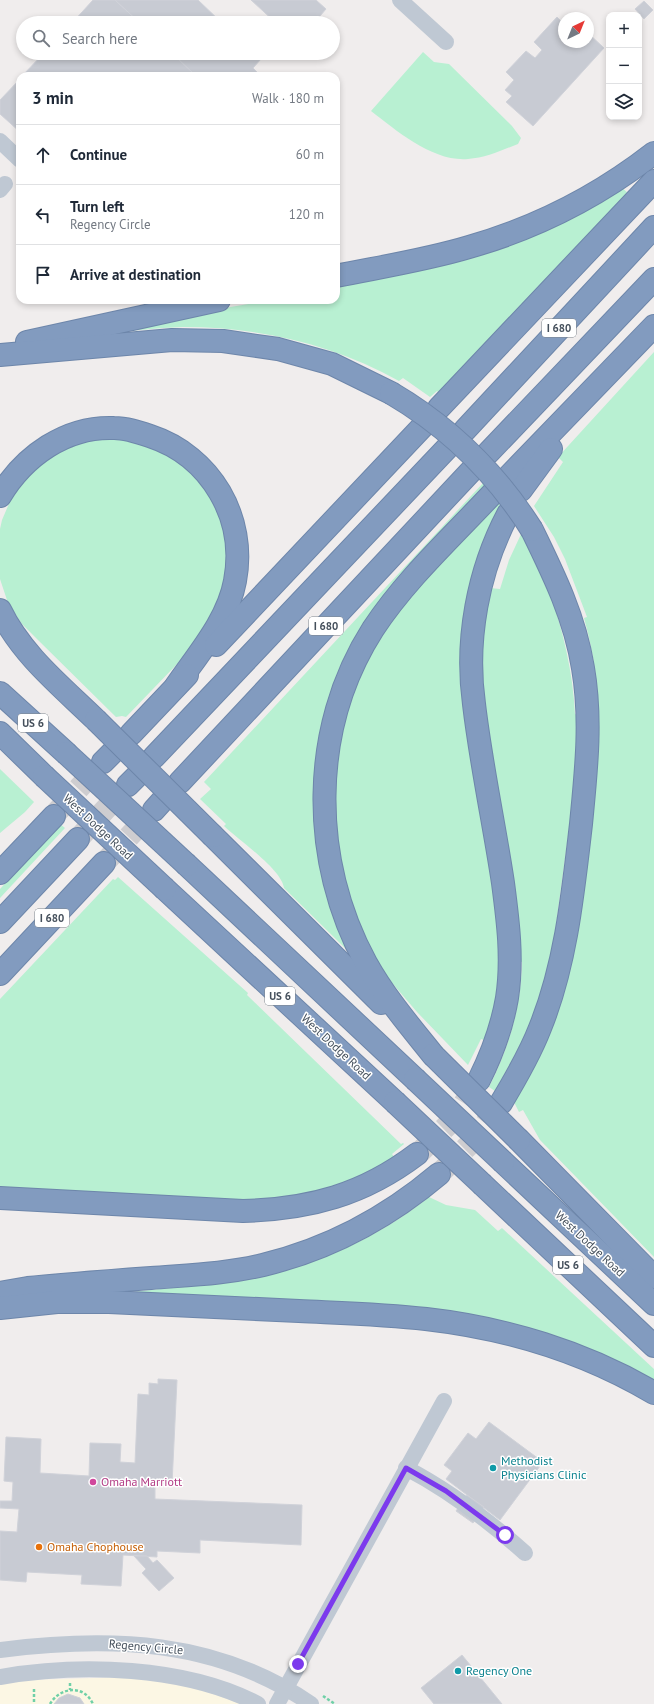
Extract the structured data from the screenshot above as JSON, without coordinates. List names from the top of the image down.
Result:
{
  "streets": {
    "highway": ["I 680", "US 6", "West Dodge Road"],
    "street": ["Regency Circle"]
  },
  "places": [
    "Methodist Physicians Clinic",
    "Omaha Marriott",
    "Omaha Chophouse",
    "Regency One"
  ],
  "north": "top right",
  "page": {
    "map_buttons": ["+", "−"],
    "search": "Search here",
    "heading": ["3 min", "Walk · 180 m"],
    "list": [
      ["Continue", "60 m"],
      ["Turn left", "Regency Circle", "120 m"],
      "Arrive at destination"
    ]
  }
}
